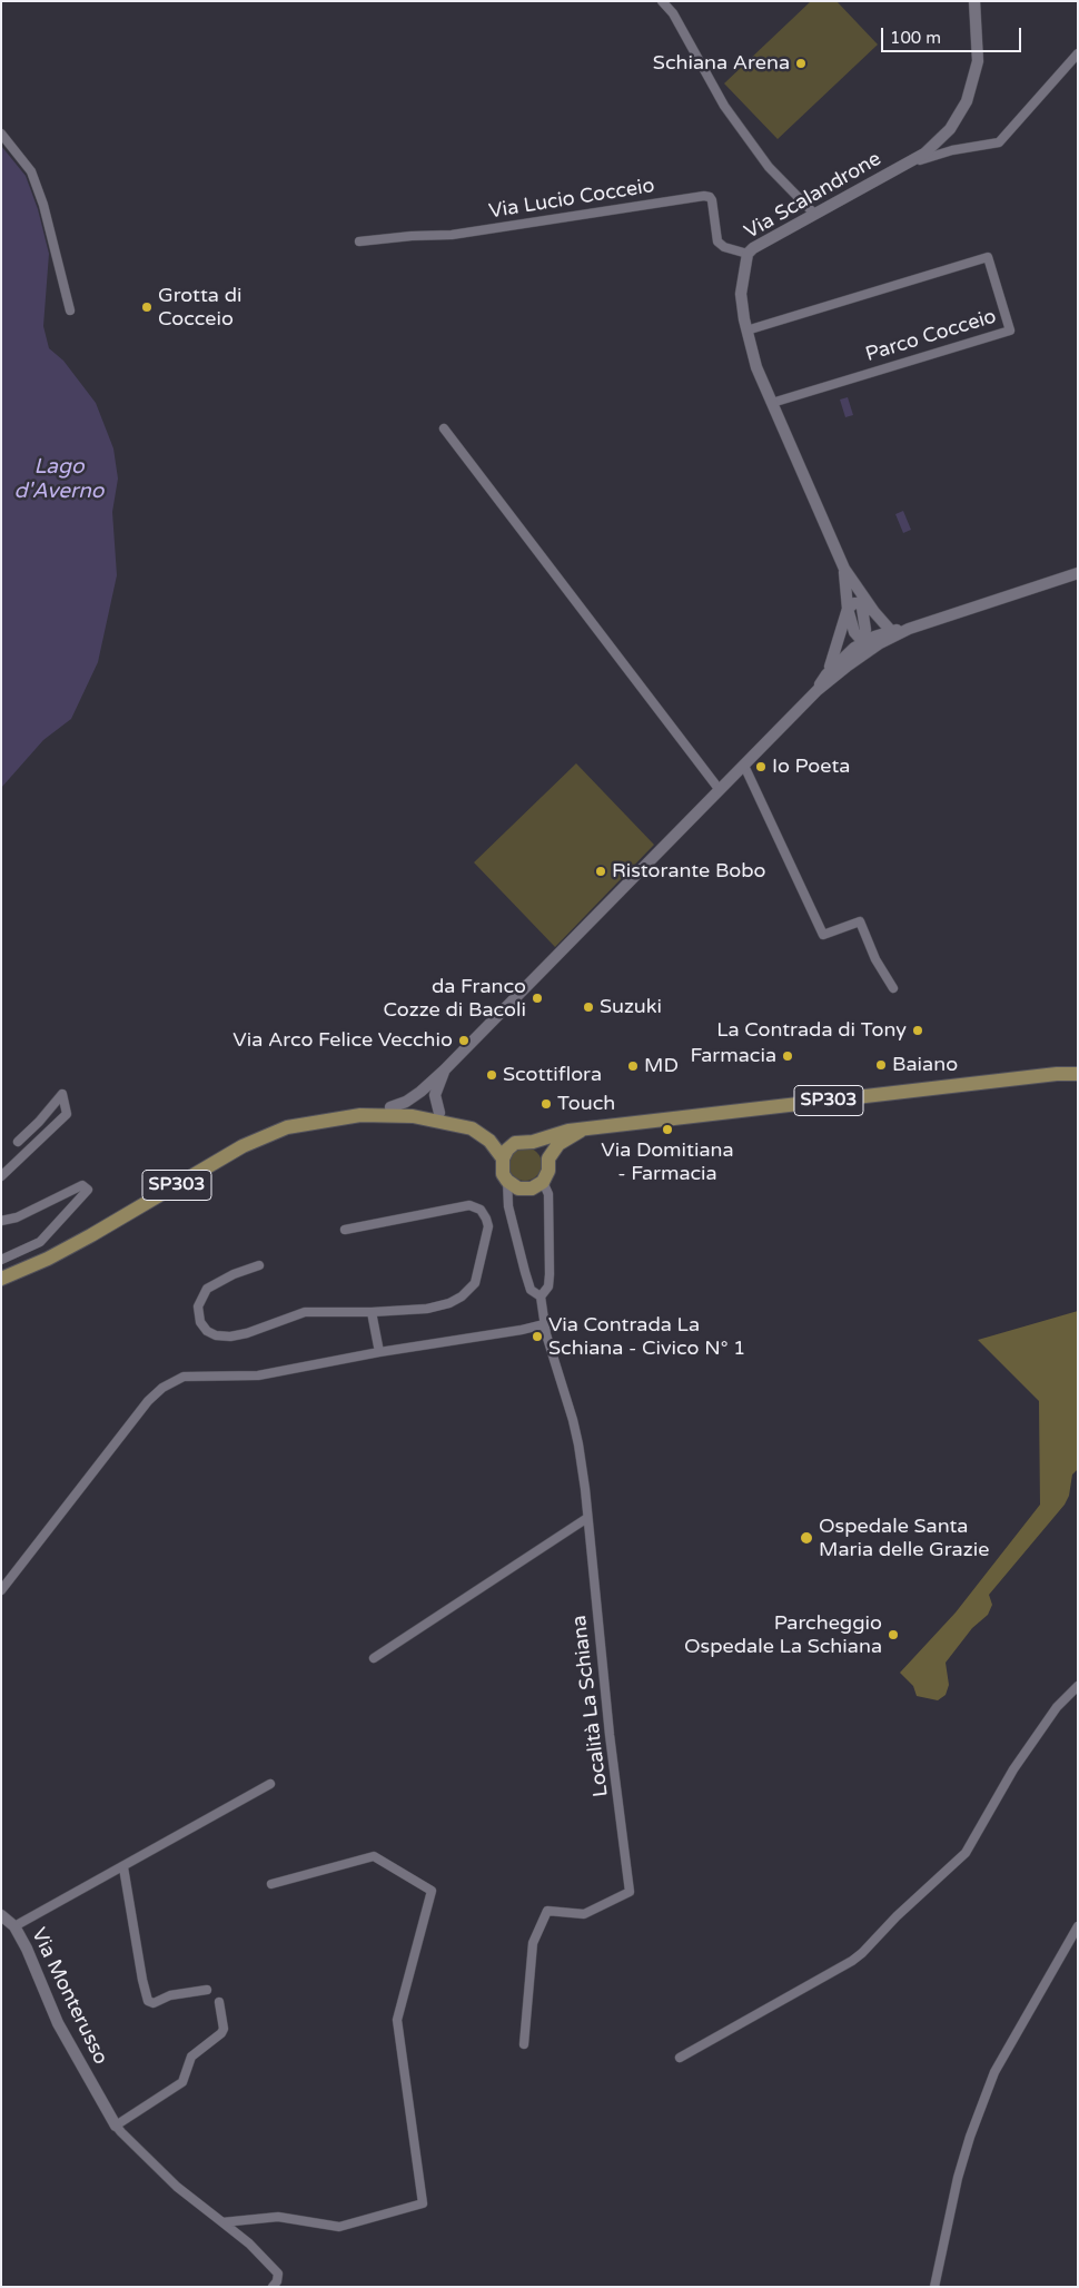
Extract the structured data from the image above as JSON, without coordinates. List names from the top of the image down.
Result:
{
  "streets": {
    "main road": ["SP303"],
    "street": [
      "Via Scalandrone",
      "Via Lucio Cocceio",
      "Parco Cocceio",
      "Località La Schiana",
      "Via Monterusso"
    ]
  },
  "crossings": [
    ["Via Scalandrone", "Via Lucio Cocceio"],
    ["Via Scalandrone", "Parco Cocceio"]
  ],
  "water": ["Lago d'Averno"],
  "places": [
    "Schiana Arena",
    "Grotta di Cocceio",
    "Io Poeta",
    "Ristorante Bobo",
    "da Franco Cozze di Bacoli",
    "Suzuki",
    "La Contrada di Tony",
    "Via Arco Felice Vecchio",
    "Farmacia",
    "Baiano",
    "MD",
    "Scottiflora",
    "Touch",
    "Via Domitiana - Farmacia",
    "Via Contrada La Schiana - Civico N° 1",
    "Ospedale Santa Maria delle Grazie",
    "Parcheggio Ospedale La Schiana"
  ],
  "scale_bar": "100 m"
}
